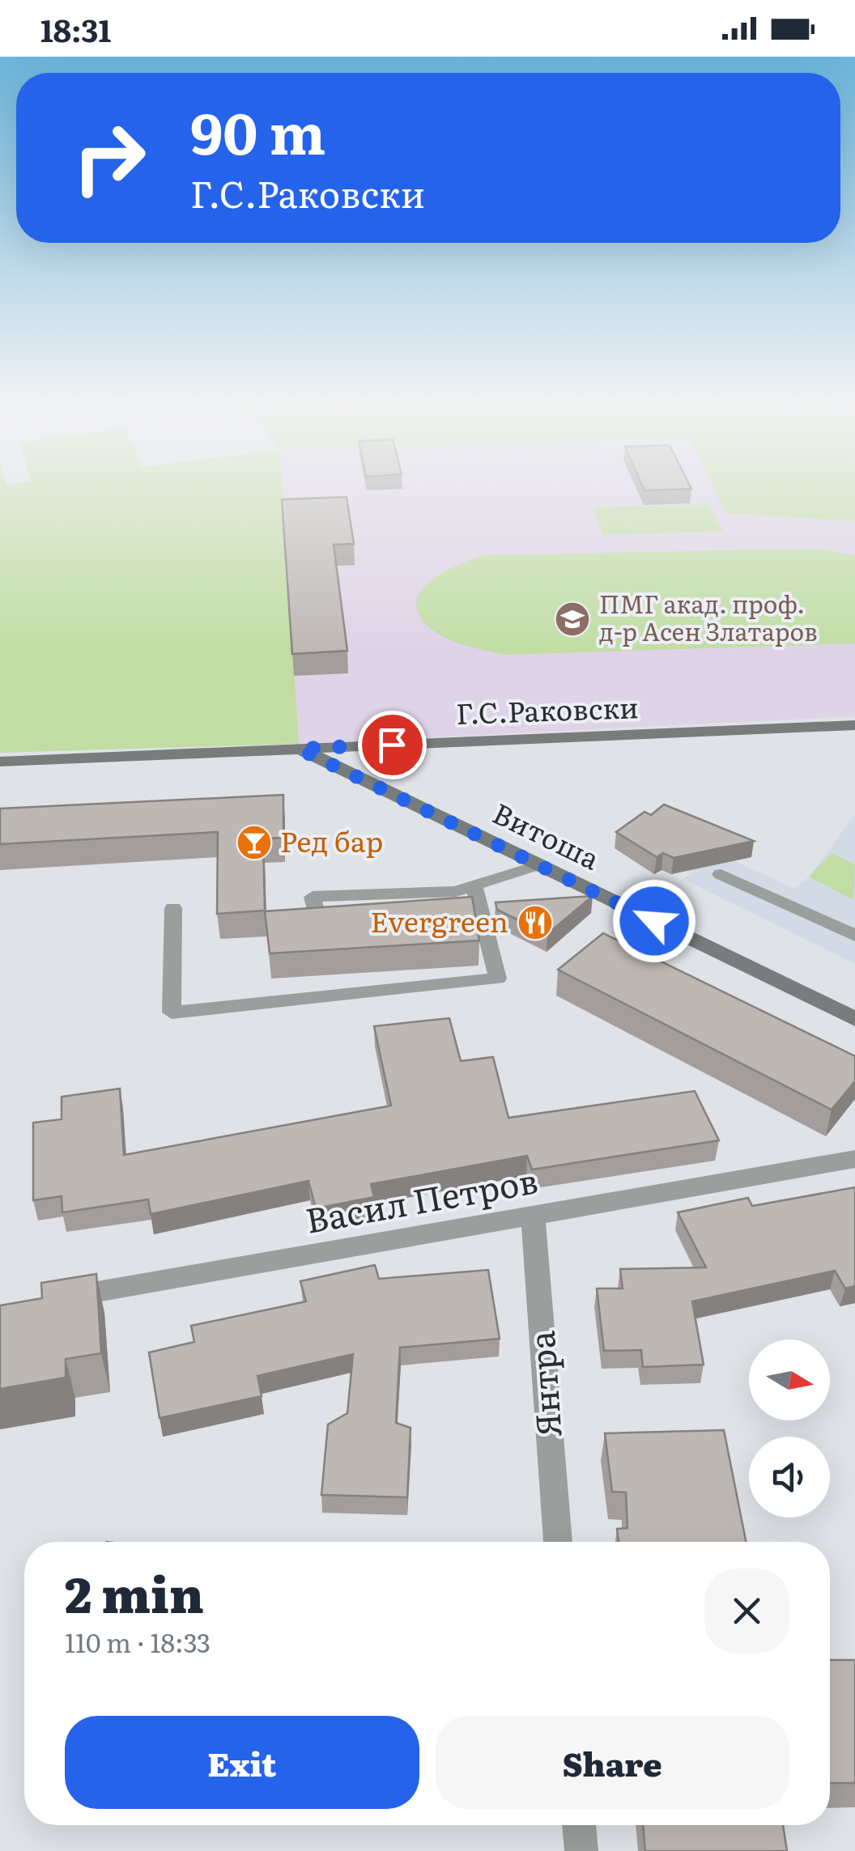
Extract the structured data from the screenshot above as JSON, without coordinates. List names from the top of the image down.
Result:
{
  "streets": {
    "street": [
      "Г.С.Раковски",
      "Витоша",
      "Васил Петров",
      "Янтра"
    ]
  },
  "crossings": [
    ["Г.С.Раковски", "Витоша"],
    ["Васил Петров", "Янтра"]
  ],
  "places": {
    "school or university": ["ПМГ акад. проф. д-р Асен Златаров"],
    "bar": ["Ред бар"],
    "restaurant": ["Evergreen"]
  },
  "north": "right",
  "page": {
    "status": "18:31",
    "turn": ["90 m", "Г.С.Раковски"],
    "heading": ["2 min", "110 m · 18:33"],
    "buttons": ["Exit", "Share"]
  }
}
